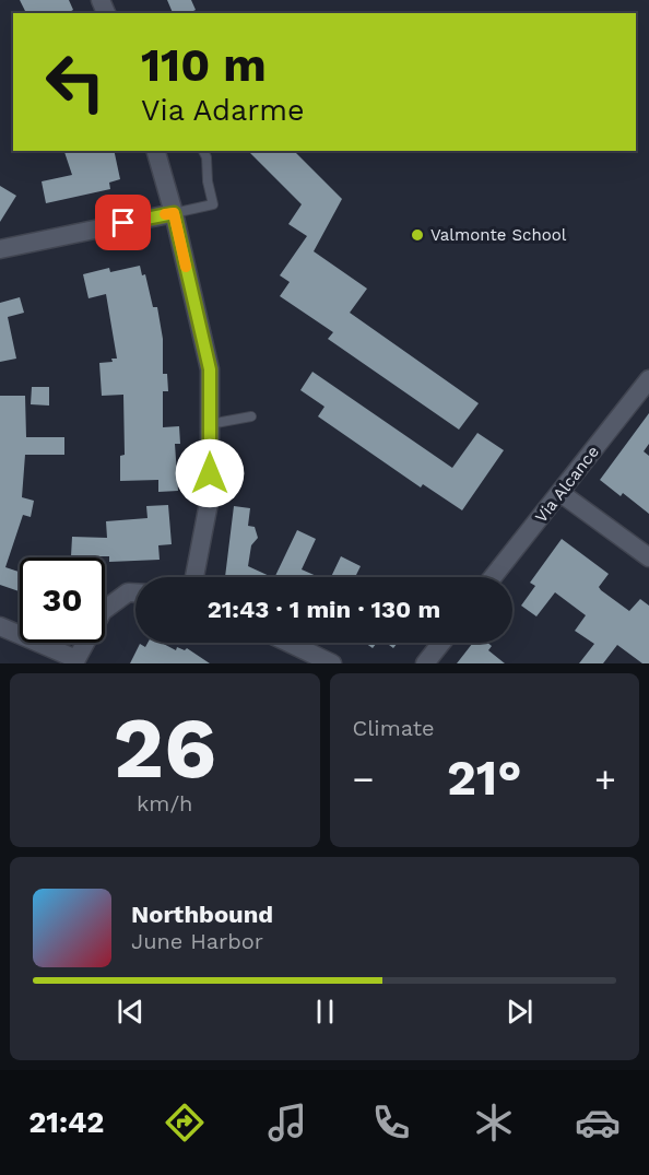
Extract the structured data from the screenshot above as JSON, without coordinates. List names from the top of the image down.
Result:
{
  "streets": {
    "street": ["Via Alcance"]
  },
  "places": ["Valmonte School"],
  "page": {
    "turn": ["110 m", "Via Adarme"],
    "limit": "30",
    "trip": "21:43 · 1 min · 130 m",
    "tile": [
      ["26", "km/h"],
      "Climate"
    ],
    "heat": ["−", "21°", "+"],
    "song": ["Northbound", "June Harbor"],
    "tabs": "21:42"
  }
}
